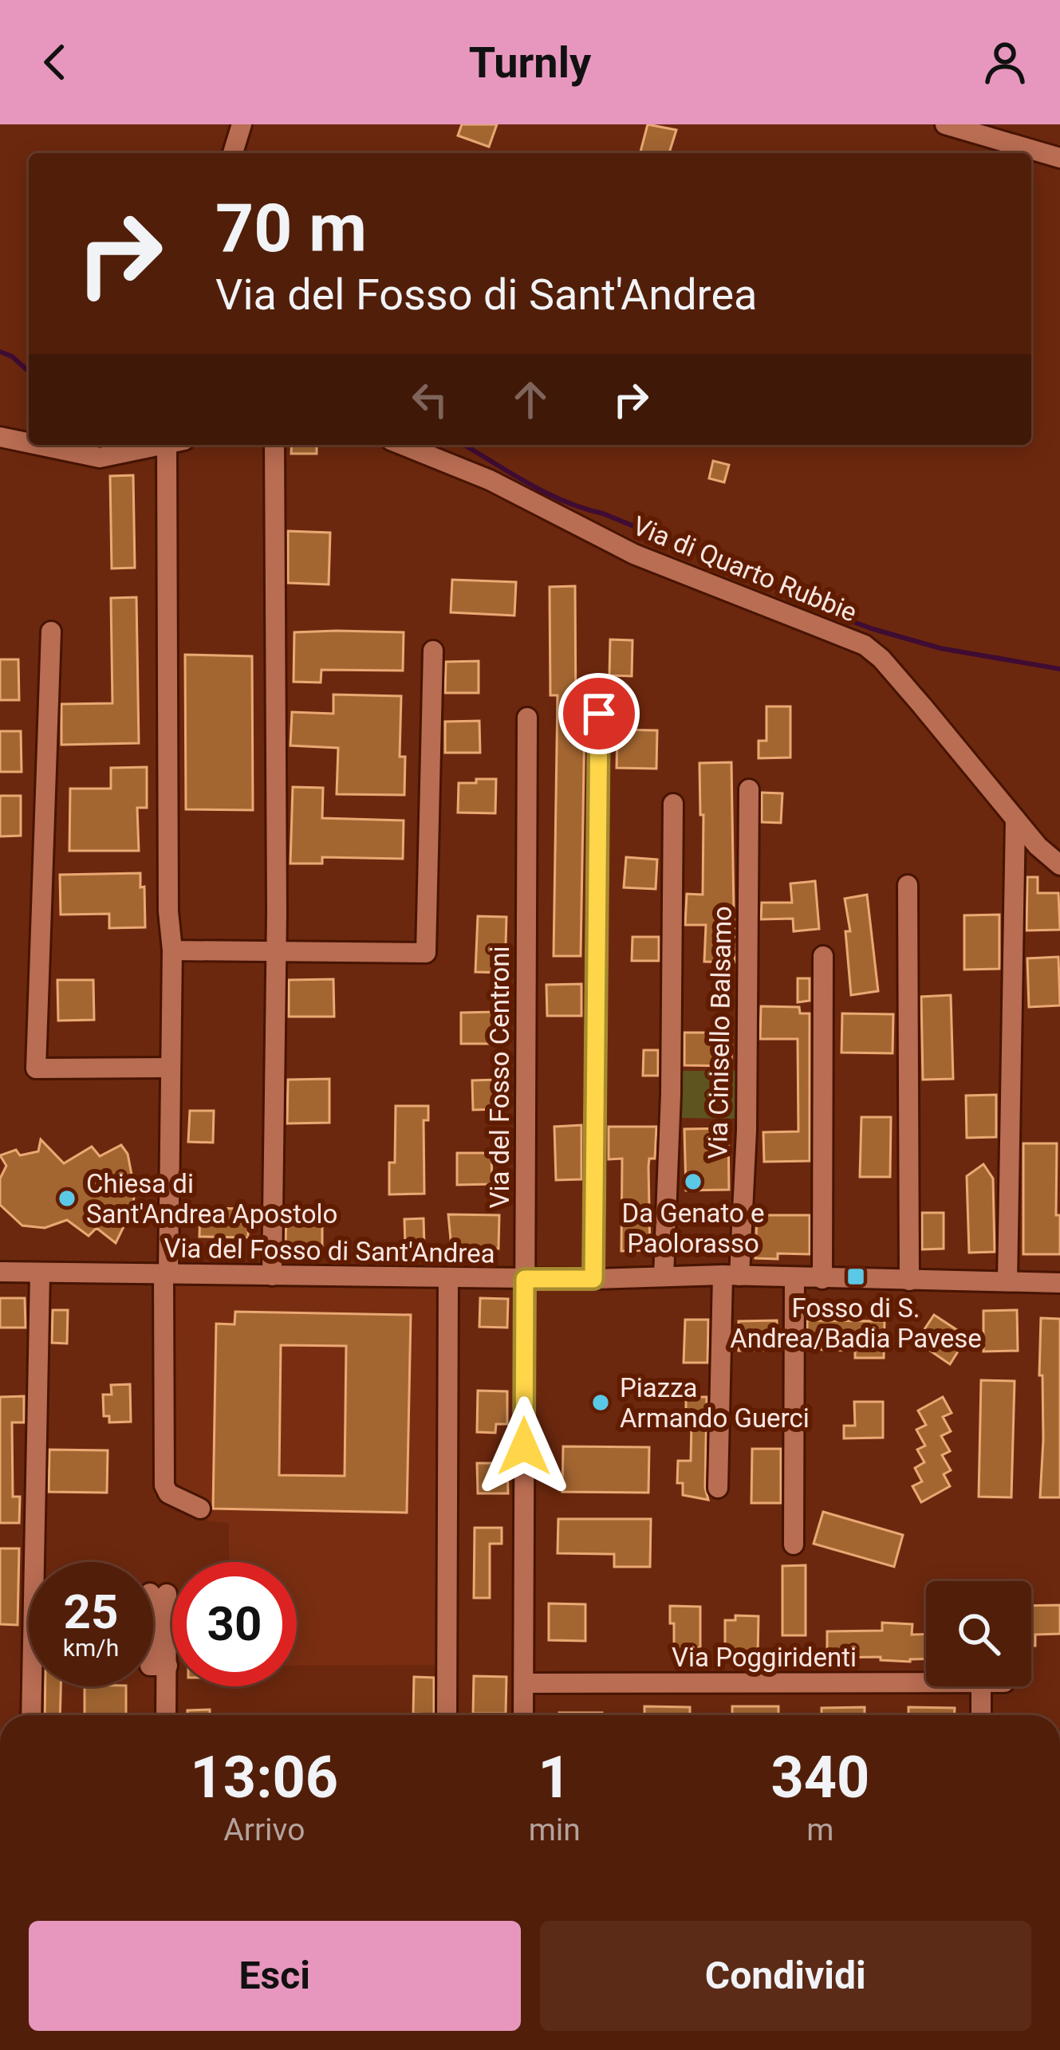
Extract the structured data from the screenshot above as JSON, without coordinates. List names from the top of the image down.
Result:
{
  "streets": {
    "street": [
      "Via di Quarto Rubbie",
      "Via Cinisello Balsamo",
      "Via del Fosso Centroni",
      "Via del Fosso di Sant'Andrea",
      "Via Poggiridenti"
    ]
  },
  "crossings": [
    ["Via Cinisello Balsamo", "Via del Fosso di Sant'Andrea"],
    ["Via del Fosso Centroni", "Via del Fosso di Sant'Andrea"],
    ["Via del Fosso Centroni", "Via Poggiridenti"]
  ],
  "places": {
    "other": ["Da Genato e Paolorasso", "Chiesa di Sant'Andrea Apostolo", "Piazza Armando Guerci"],
    "transit": ["Fosso di S. Andrea/Badia Pavese"]
  },
  "page": {
    "header": "Turnly",
    "turn": ["70 m", "Via del Fosso di Sant'Andrea"],
    "speed": "25 km/h",
    "limit": "30",
    "eta": [
      "13:06",
      "Arrivo",
      "1",
      "min",
      "340",
      "m"
    ],
    "buttons": ["Esci", "Condividi"]
  }
}
